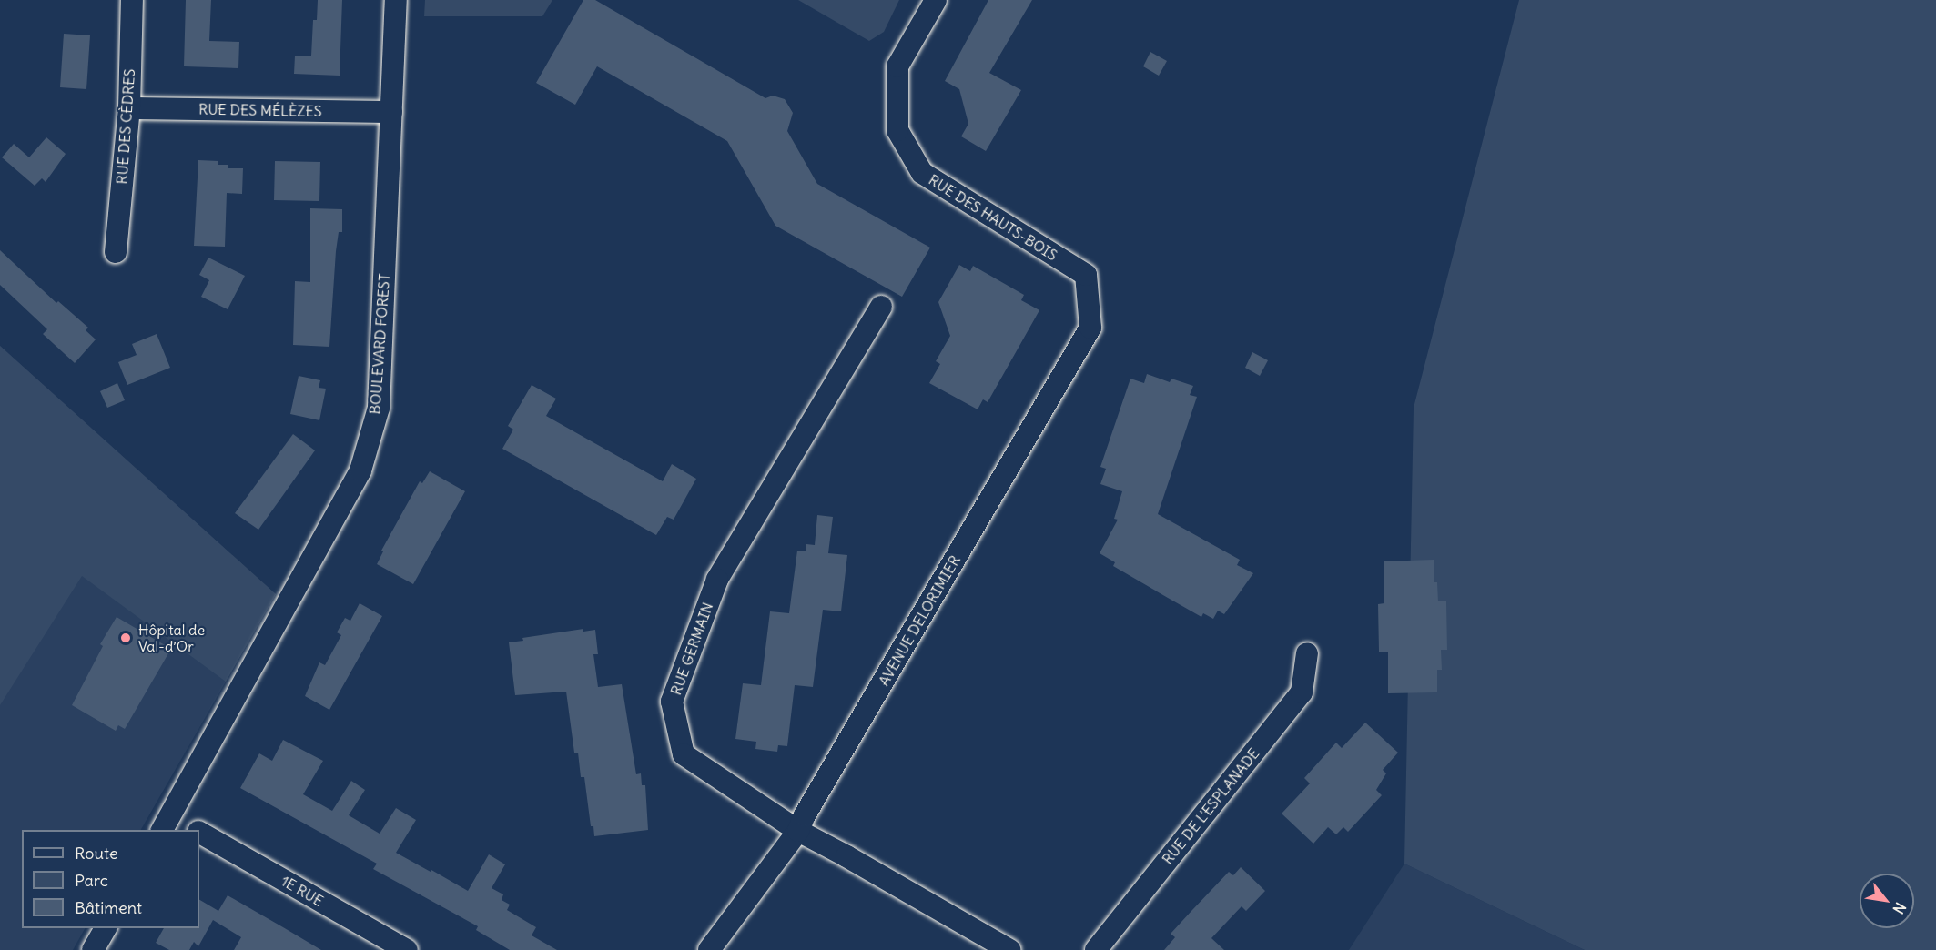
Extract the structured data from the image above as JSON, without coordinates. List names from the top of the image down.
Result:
{
  "streets": {
    "street": [
      "RUE DES MÉLÈZES",
      "RUE DES CÈDRES",
      "RUE DES HAUTS-BOIS",
      "BOULEVARD FOREST",
      "AVENUE DELORIMIER",
      "RUE GERMAIN",
      "RUE DE L'ESPLANADE",
      "1E RUE"
    ]
  },
  "crossings": [
    ["RUE DES MÉLÈZES", "RUE DES CÈDRES"],
    ["RUE DES MÉLÈZES", "BOULEVARD FOREST"],
    ["RUE DES HAUTS-BOIS", "AVENUE DELORIMIER"],
    ["BOULEVARD FOREST", "1E RUE"],
    ["AVENUE DELORIMIER", "RUE GERMAIN"]
  ],
  "places": ["Hôpital de Val-d’Or"],
  "legend": ["Route", "Parc", "Bâtiment"],
  "north": "bottom right"
}
